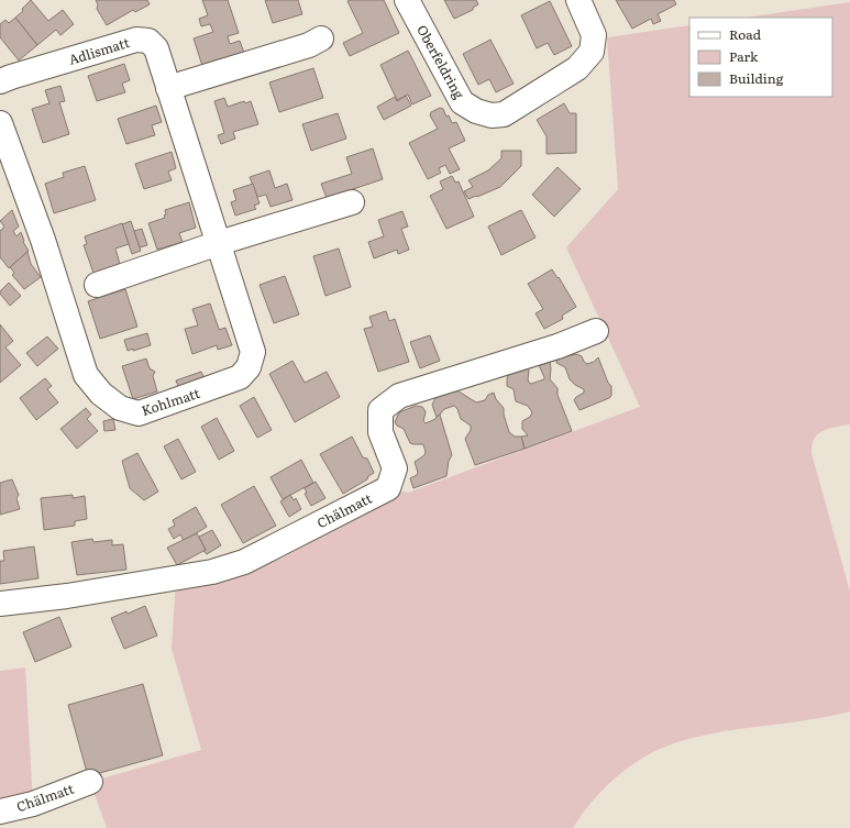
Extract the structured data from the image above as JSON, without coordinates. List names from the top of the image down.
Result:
{
  "streets": {
    "street": [
      "Adlismatt",
      "Oberfeldring",
      "Kohlmatt",
      "Chälmatt"
    ]
  },
  "crossings": [
    ["Adlismatt", "Kohlmatt"]
  ],
  "legend": ["Road", "Park", "Building"]
}
